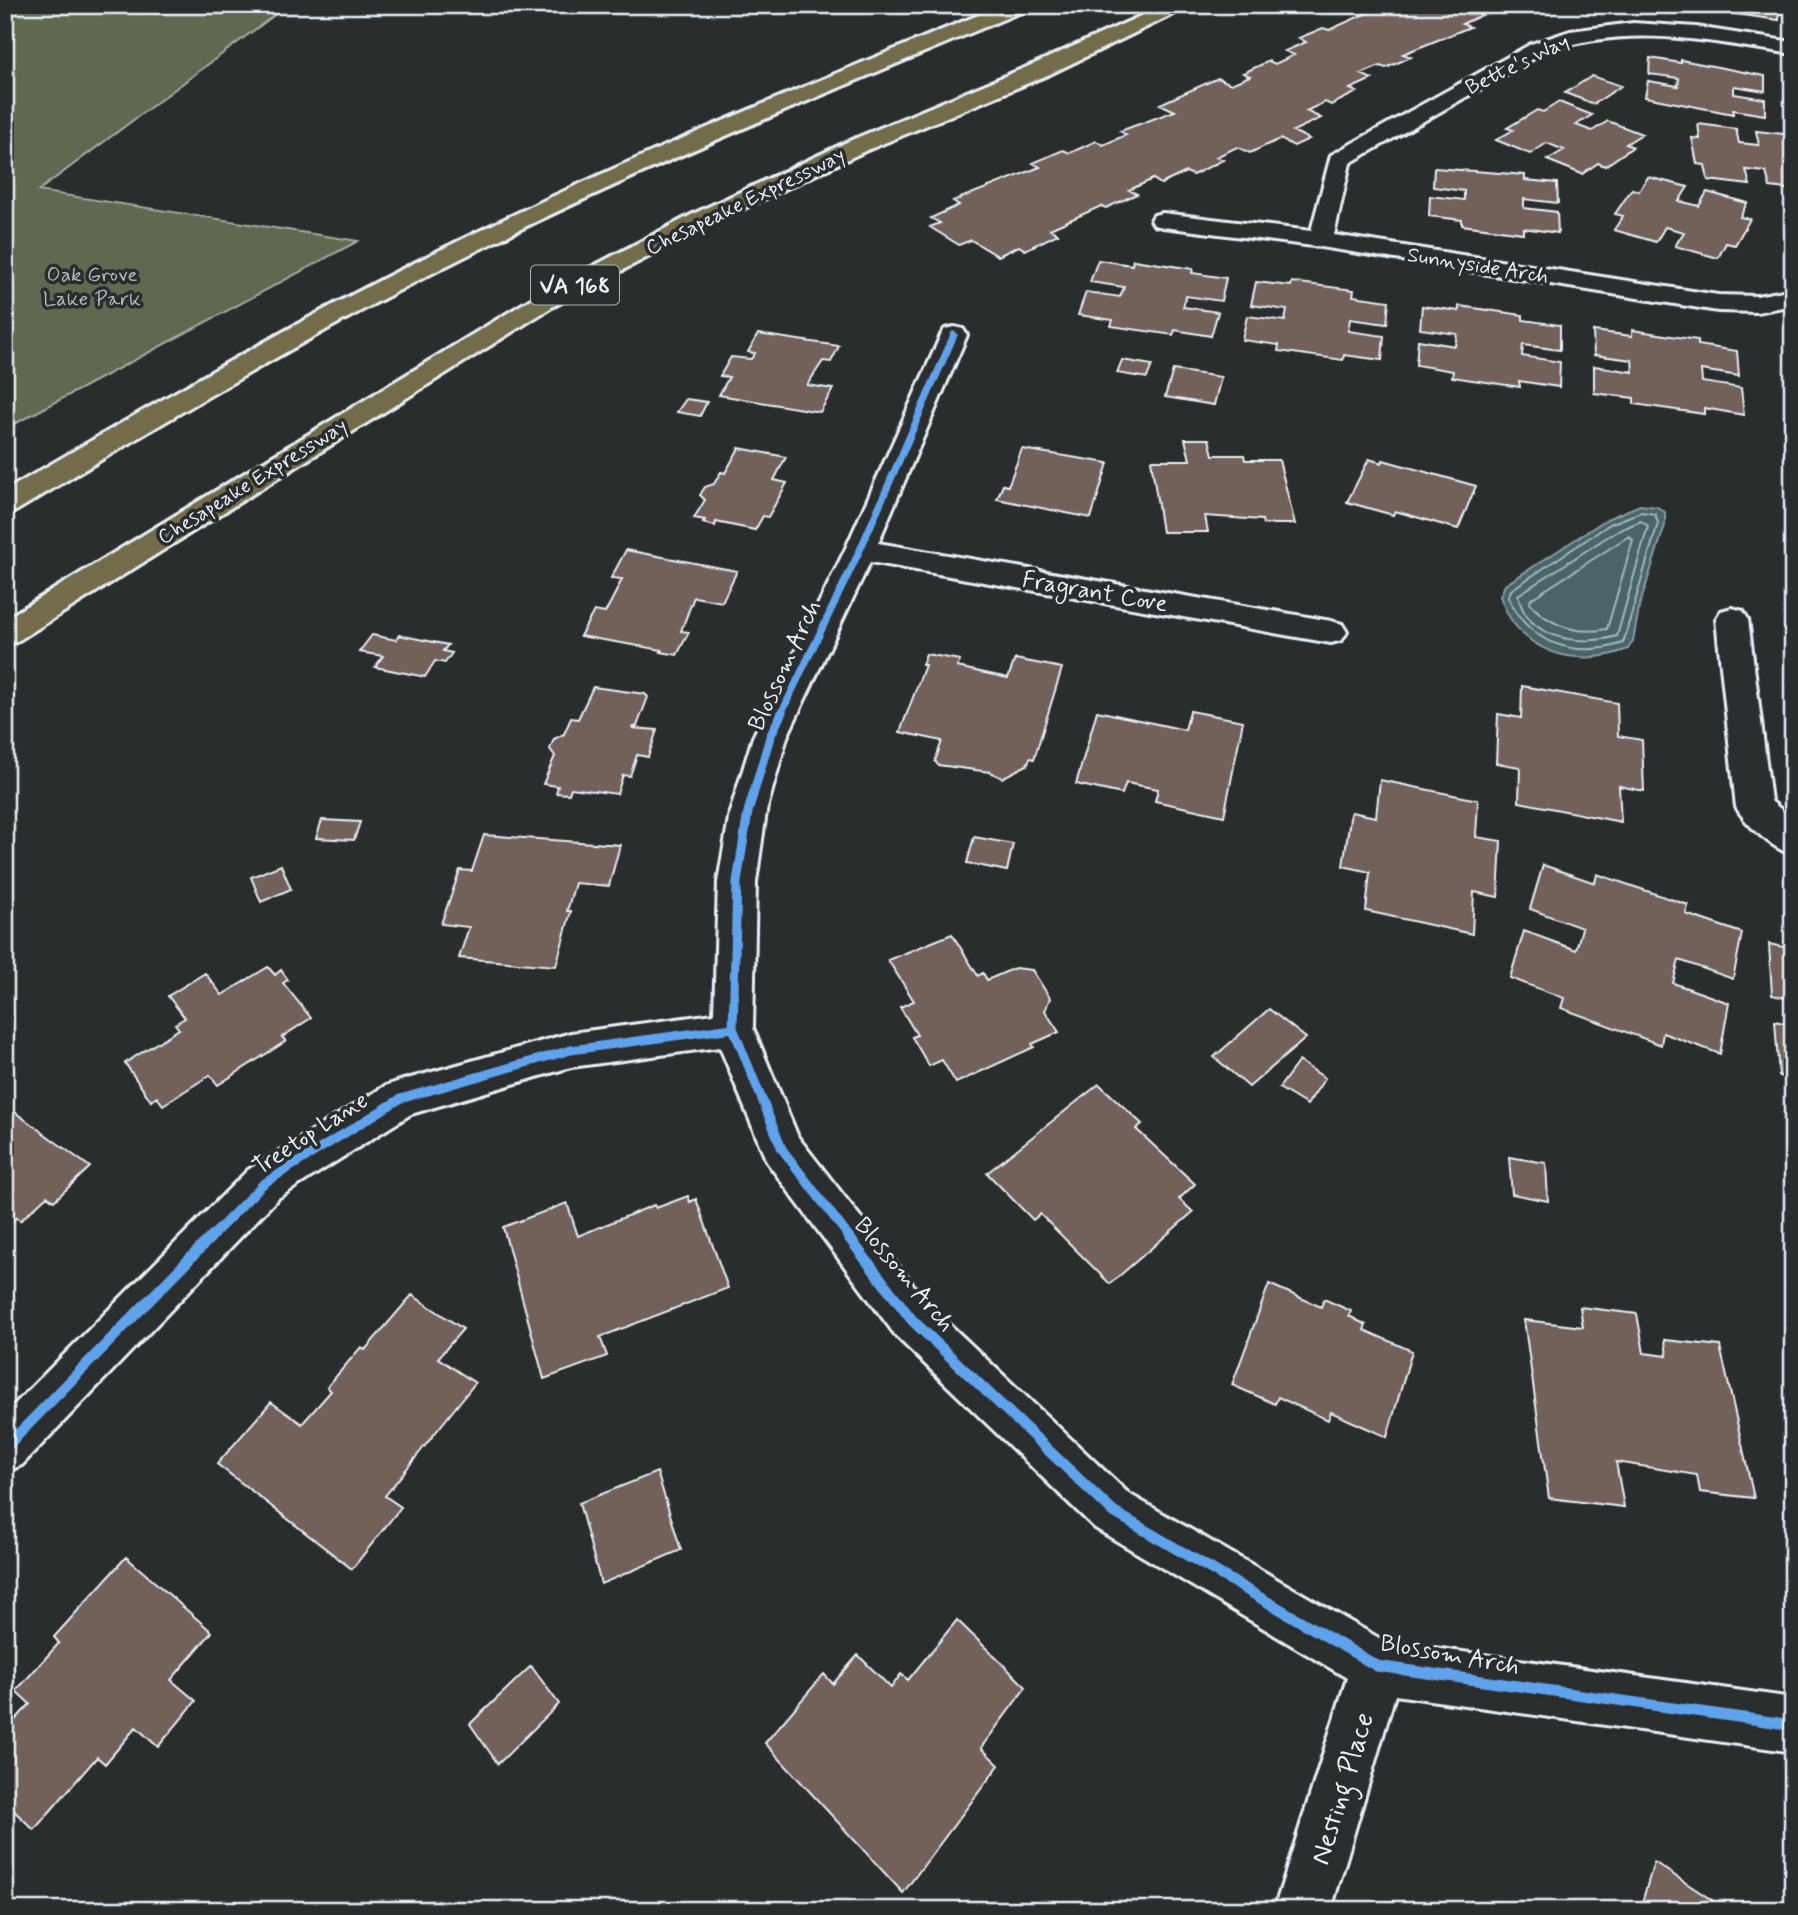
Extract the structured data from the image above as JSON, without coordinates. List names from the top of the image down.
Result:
{
  "streets": {
    "highway": ["Chesapeake Expressway", "VA 168"],
    "street": [
      "Bette's Way",
      "Sunnyside Arch",
      "Fragrant Cove",
      "Blossom Arch",
      "Treetop Lane",
      "Nesting Place"
    ]
  },
  "crossings": [
    ["Bette's Way", "Sunnyside Arch"],
    ["Fragrant Cove", "Blossom Arch"],
    ["Blossom Arch", "Treetop Lane"],
    ["Blossom Arch", "Nesting Place"]
  ],
  "parks": ["Oak Grove Lake Park"]
}
